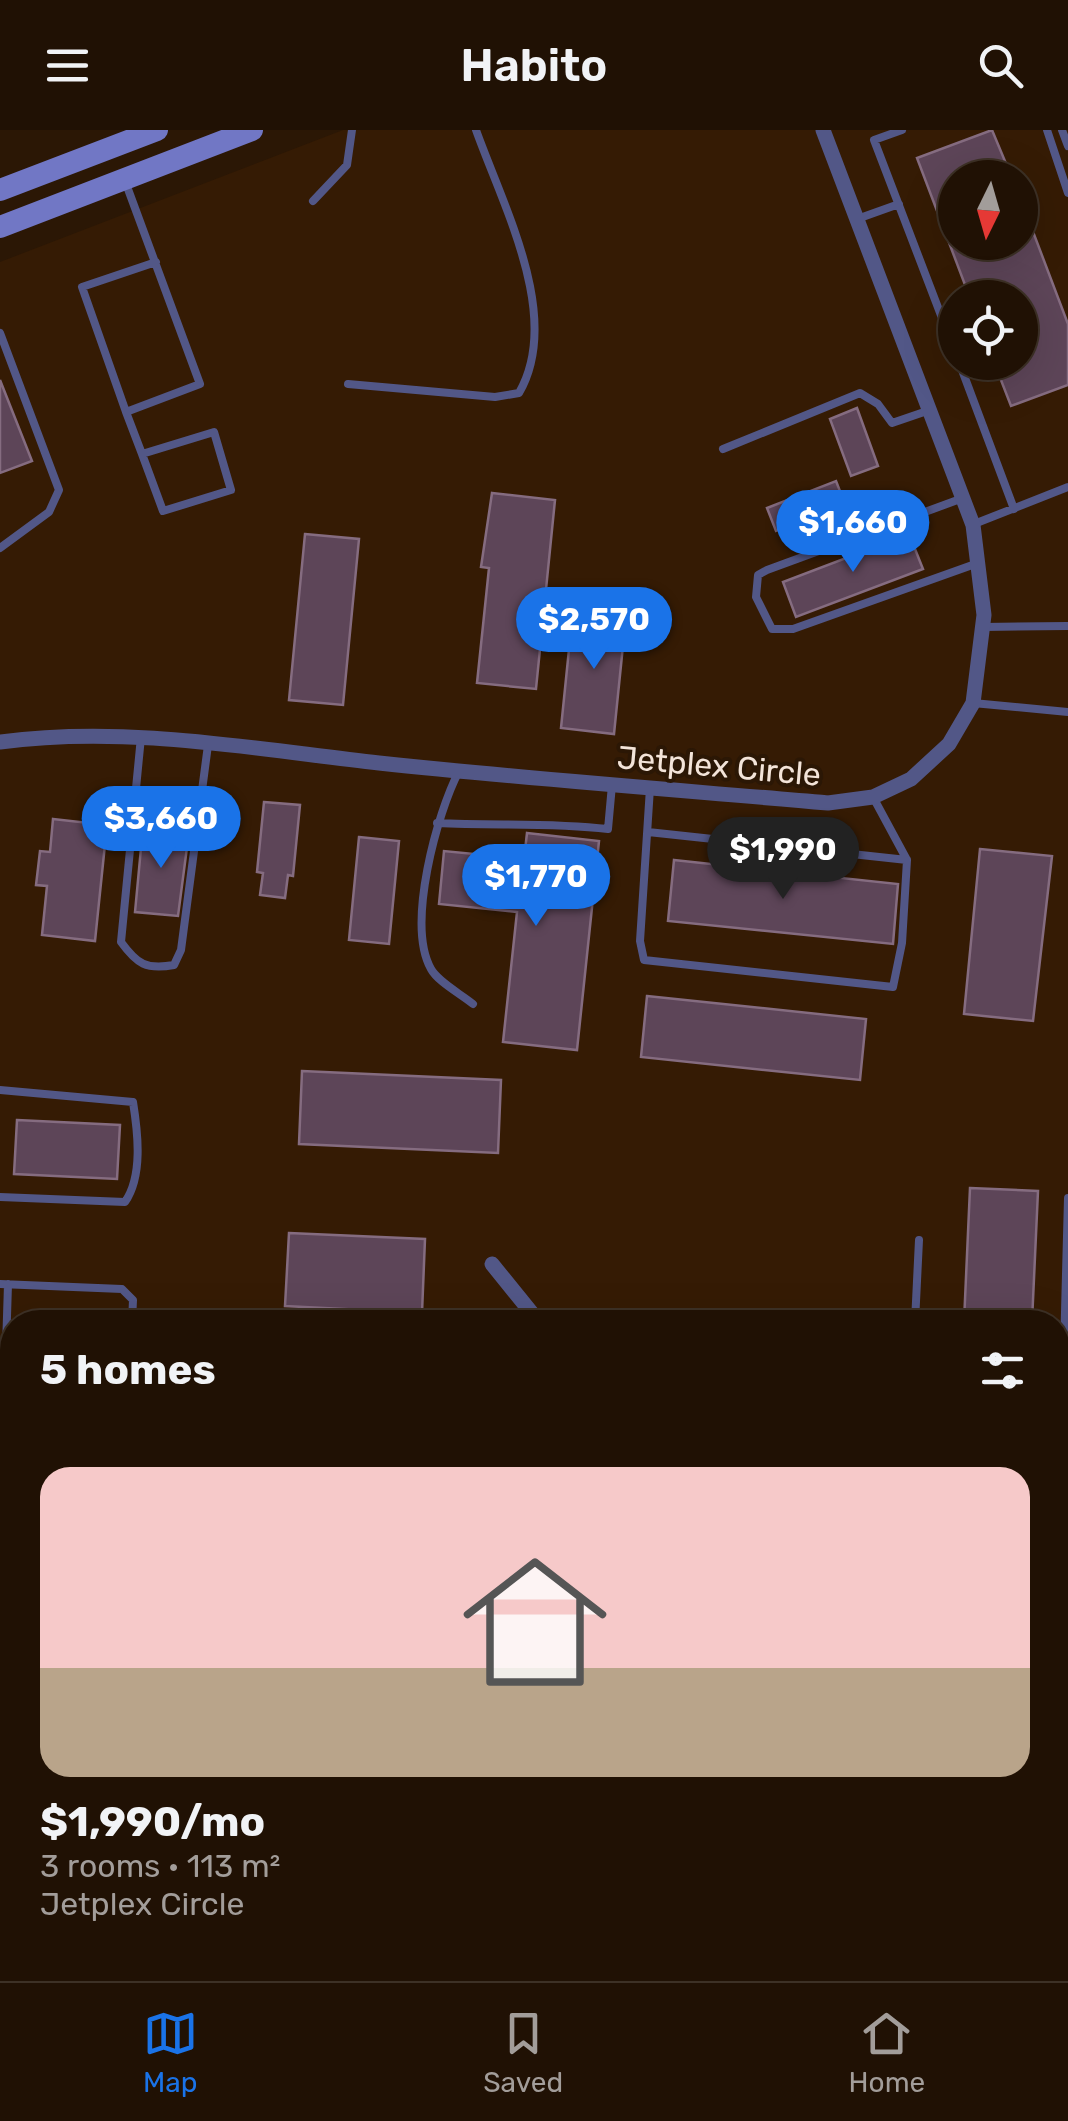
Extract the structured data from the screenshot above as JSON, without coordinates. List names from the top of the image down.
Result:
{
  "streets": {
    "street": ["Jetplex Circle"]
  },
  "north": "bottom",
  "page": {
    "header": "Habito",
    "price": [
      "$1,660",
      "$2,570",
      "$3,660",
      "$1,990",
      "$1,770"
    ],
    "heading": "5 homes",
    "list": [
      {
        "name": "$1,990/mo",
        "note": "3 rooms · 113 m² · Jetplex Circle"
      }
    ],
    "tabs": ["Map", "Saved", "Home"]
  }
}
